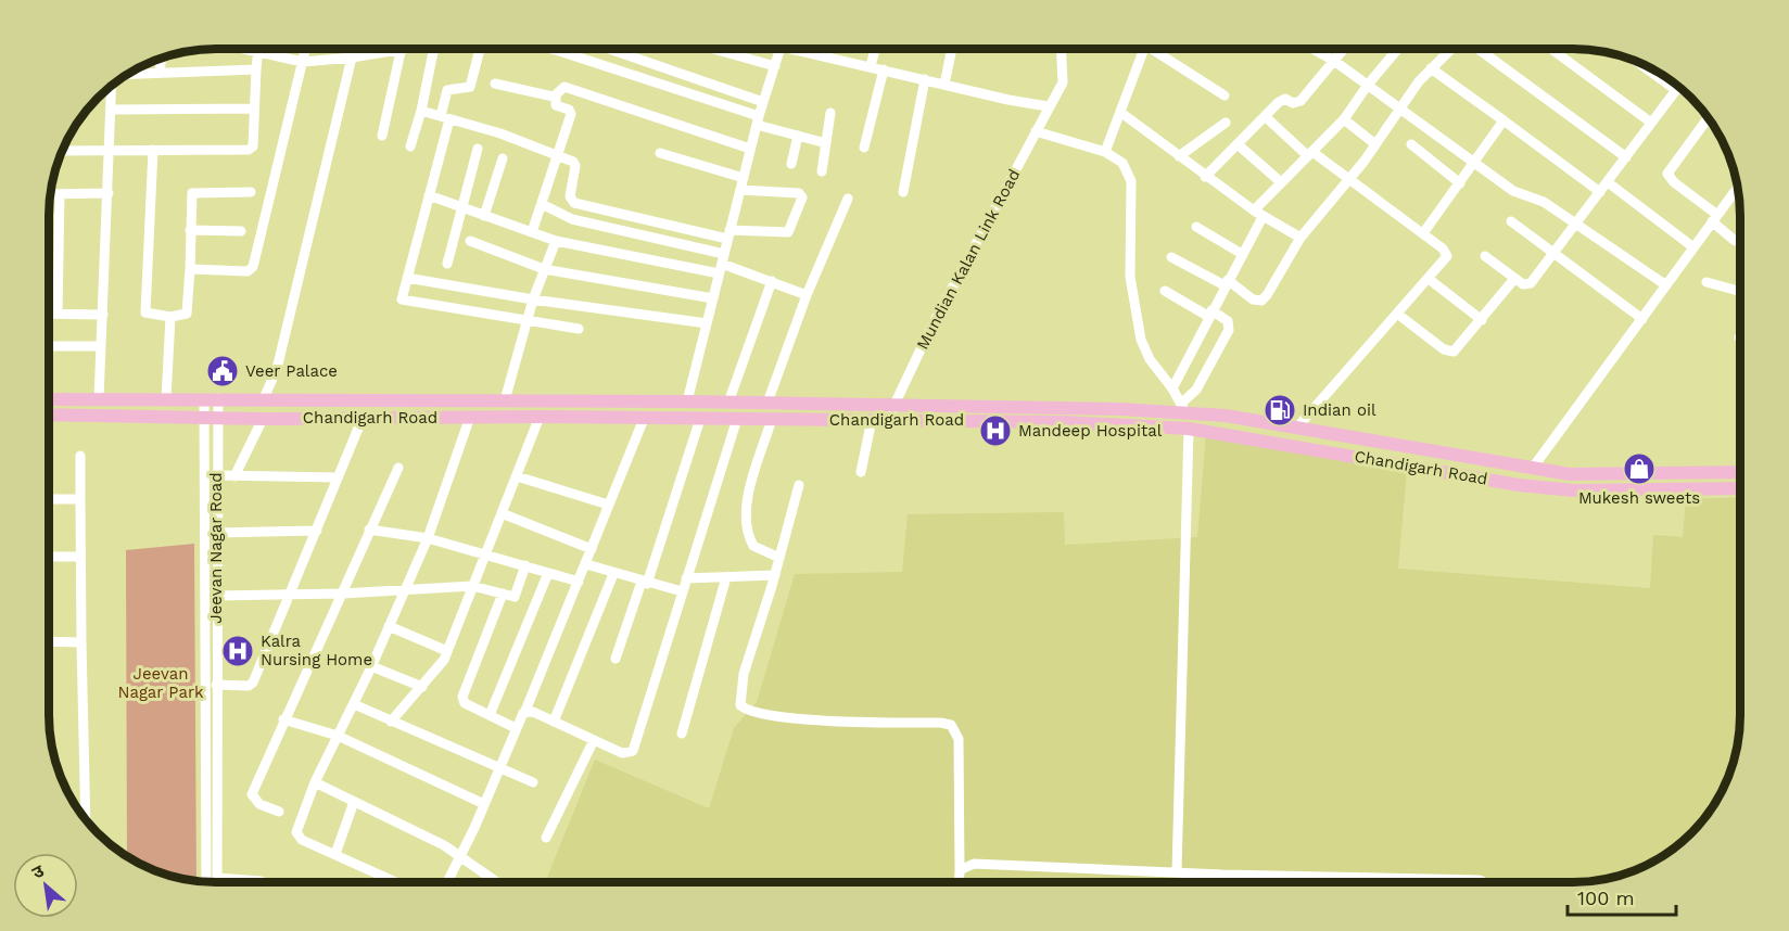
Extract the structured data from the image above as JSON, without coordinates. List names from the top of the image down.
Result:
{
  "streets": {
    "main road": ["Chandigarh Road"],
    "street": ["Mundian Kalan Link Road", "Jeevan Nagar Road"]
  },
  "crossings": [
    ["Mundian Kalan Link Road", "Chandigarh Road"],
    ["Chandigarh Road", "Jeevan Nagar Road"]
  ],
  "parks": ["Jeevan Nagar Park"],
  "places": {
    "public building": ["Veer Palace"],
    "fuel station": ["Indian oil"],
    "hospital": ["Mandeep Hospital", "Kalra Nursing Home"],
    "shop": ["Mukesh sweets"]
  },
  "scale_bar": "100 m",
  "north": "top left"
}
